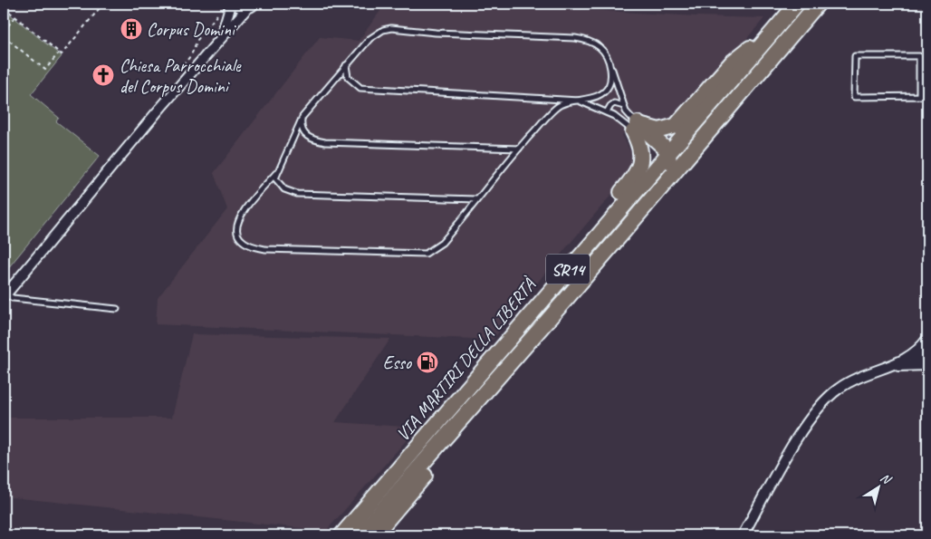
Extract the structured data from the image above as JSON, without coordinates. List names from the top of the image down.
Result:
{
  "streets": {
    "main road": ["SR14", "VIA MARTIRI DELLA LIBERTÀ"]
  },
  "places": {
    "building": ["Corpus Domini"],
    "church": ["Chiesa Parrocchiale del Corpus Domini"],
    "fuel station": ["Esso"]
  },
  "north": "top right"
}
